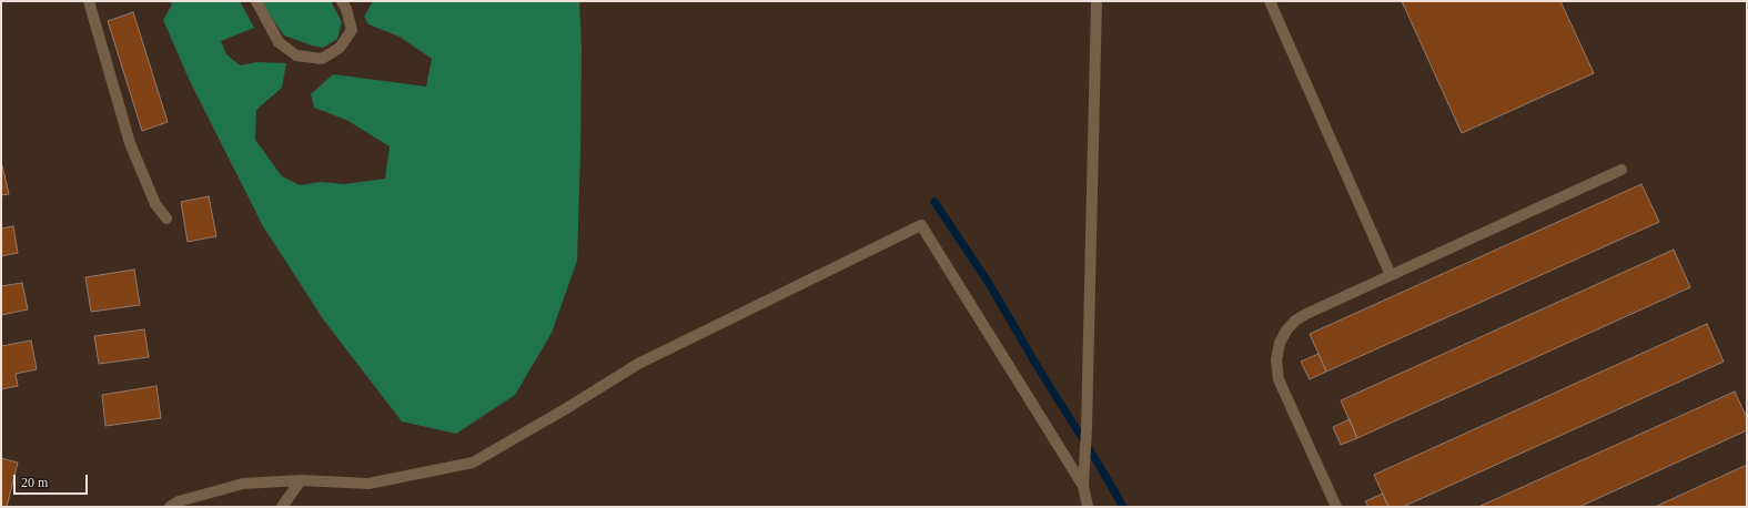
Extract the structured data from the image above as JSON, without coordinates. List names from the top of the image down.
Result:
{
  "scale_bar": "20 m"
}
